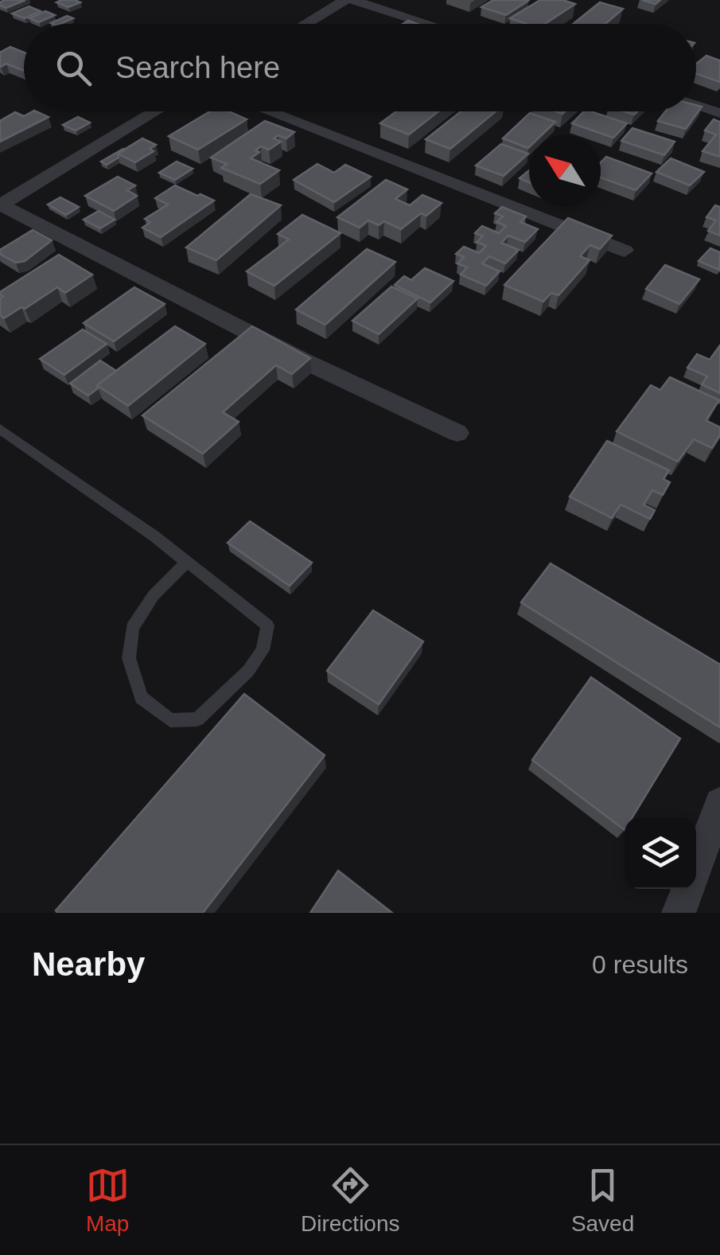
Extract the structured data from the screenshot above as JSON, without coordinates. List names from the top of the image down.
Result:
{
  "north": "top left",
  "page": {
    "search": "Search here",
    "heading": ["Nearby", "0 results"],
    "nav": ["Map", "Directions", "Saved"]
  }
}
